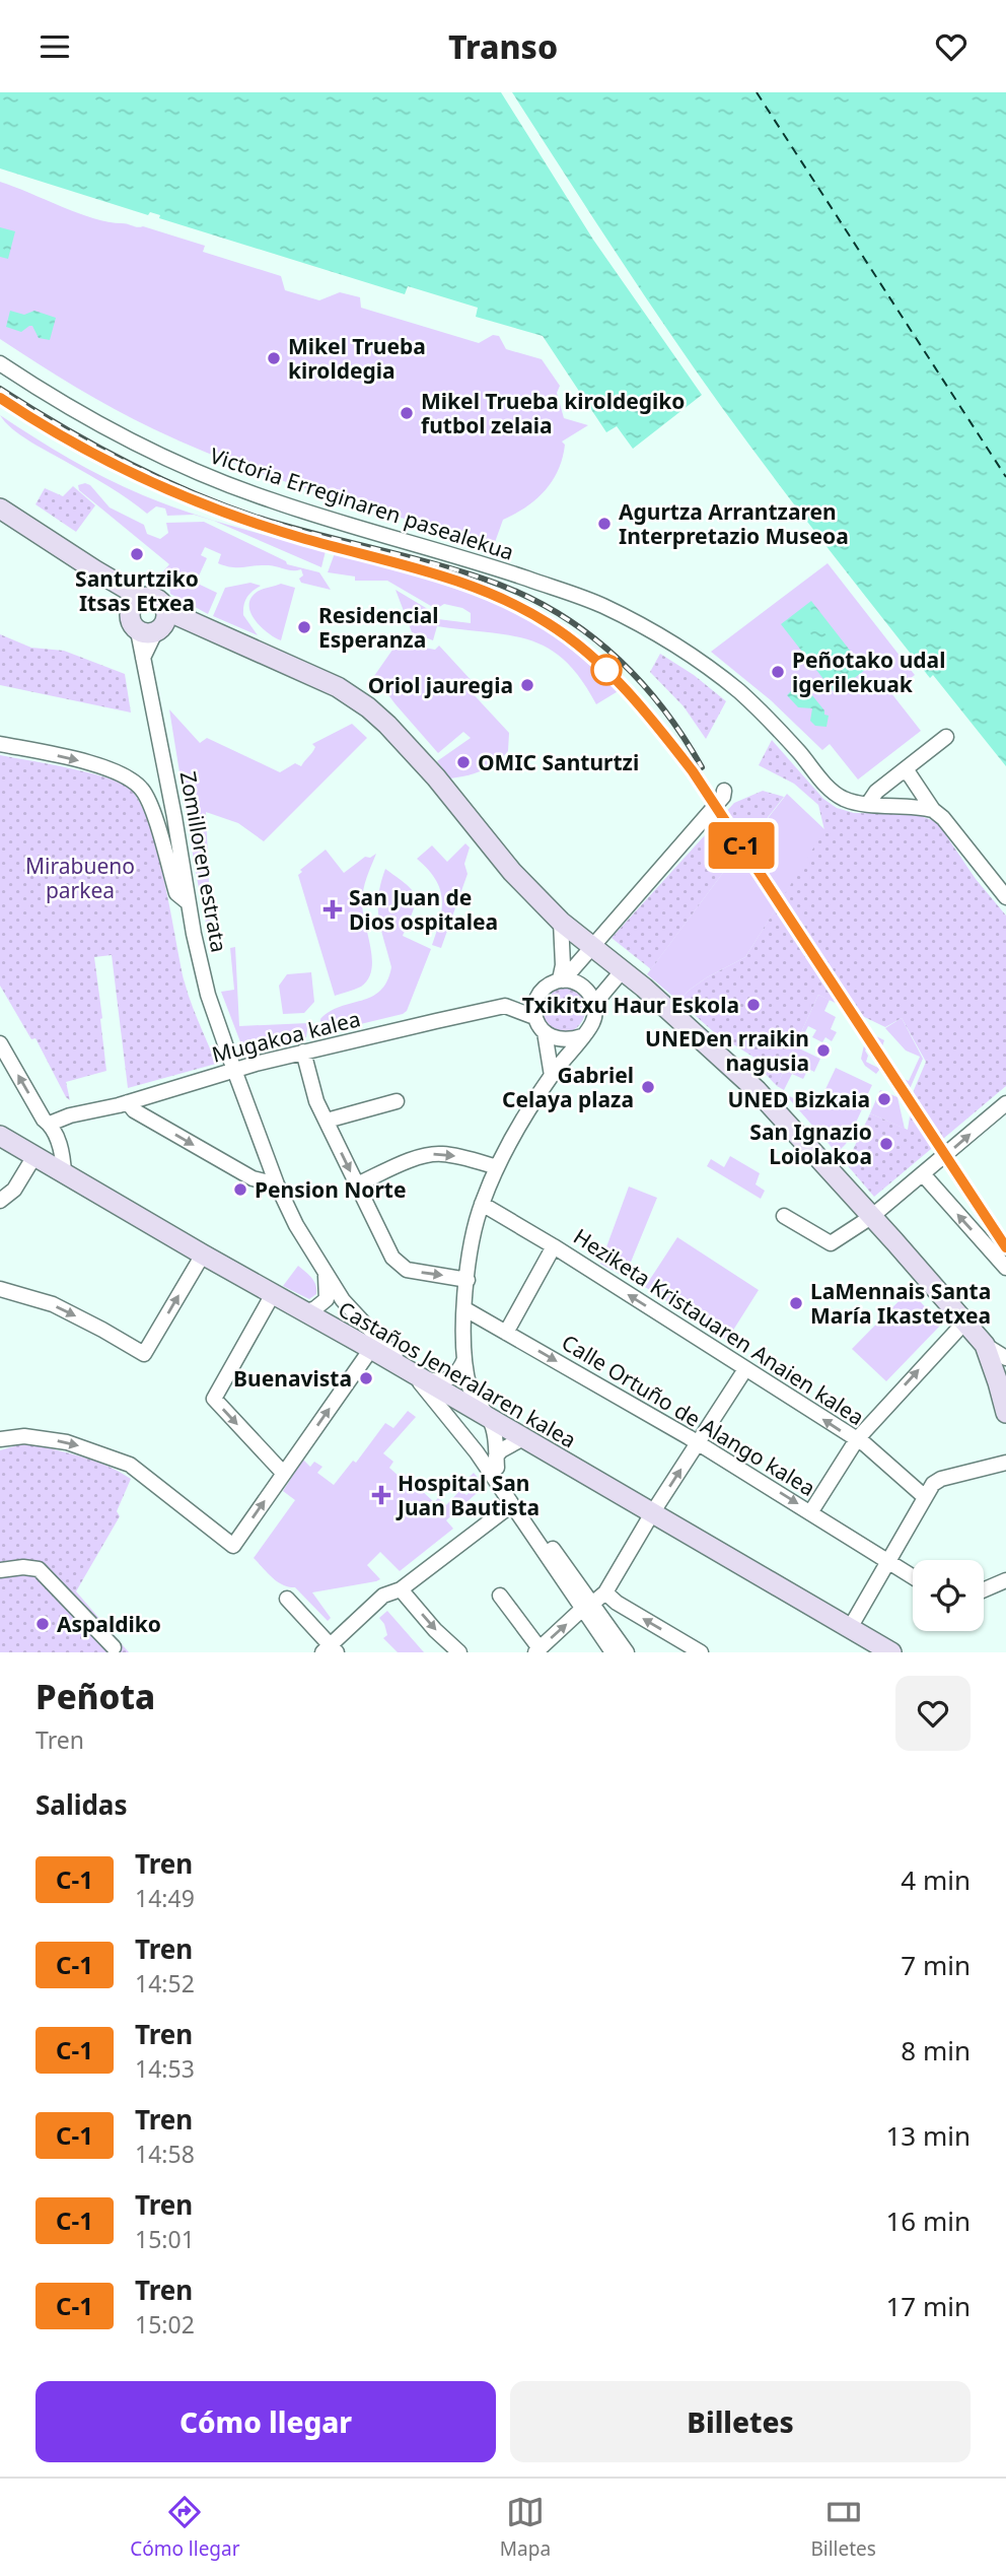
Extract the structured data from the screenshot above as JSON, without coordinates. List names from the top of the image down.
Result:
{
  "streets": {
    "street": [
      "Victoria Erreginaren pasealekua",
      "Zomilloren estrata",
      "Mugakoa kalea",
      "Heziketa Kristauaren Anaien kalea",
      "Castaños Jeneralaren kalea",
      "Calle Ortuño de Alango kalea"
    ]
  },
  "crossings": [
    ["Zomilloren estrata", "Mugakoa kalea"],
    ["Zomilloren estrata", "Castaños Jeneralaren kalea"]
  ],
  "one_way": ["Heziketa Kristauaren Anaien kalea", "Calle Ortuño de Alango kalea"],
  "parks": ["Mirabueno parkea"],
  "places": {
    "other": [
      "Mikel Trueba kiroldegia",
      "Mikel Trueba kiroldegiko futbol zelaia",
      "Agurtza Arrantzaren Interpretazio Museoa",
      "Santurtziko Itsas Etxea",
      "Residencial Esperanza",
      "Peñotako udal igerilekuak",
      "Oriol jauregia",
      "OMIC Santurtzi",
      "Txikitxu Haur Eskola",
      "UNEDen rraikin nagusia",
      "Gabriel Celaya plaza",
      "UNED Bizkaia",
      "San Ignazio Loiolakoa",
      "Pension Norte",
      "LaMennais Santa María Ikastetxea",
      "Buenavista",
      "Aspaldiko"
    ],
    "health": ["San Juan de Dios ospitalea", "Hospital San Juan Bautista"]
  },
  "page": {
    "header": "Transo",
    "on_map": "C-1",
    "heading": [
      ["Peñota", "Tren"],
      "Salidas"
    ],
    "list": [
      {
        "mark": "C-1",
        "name": "Tren",
        "note": "14:49",
        "value": "4 min"
      },
      {
        "mark": "C-1",
        "name": "Tren",
        "note": "14:52",
        "value": "7 min"
      },
      {
        "mark": "C-1",
        "name": "Tren",
        "note": "14:53",
        "value": "8 min"
      },
      {
        "mark": "C-1",
        "name": "Tren",
        "note": "14:58",
        "value": "13 min"
      },
      {
        "mark": "C-1",
        "name": "Tren",
        "note": "15:01",
        "value": "16 min"
      },
      {
        "mark": "C-1",
        "name": "Tren",
        "note": "15:02",
        "value": "17 min"
      }
    ],
    "buttons": ["Cómo llegar", "Billetes"],
    "tabs": ["Cómo llegar", "Mapa", "Billetes"]
  }
}
